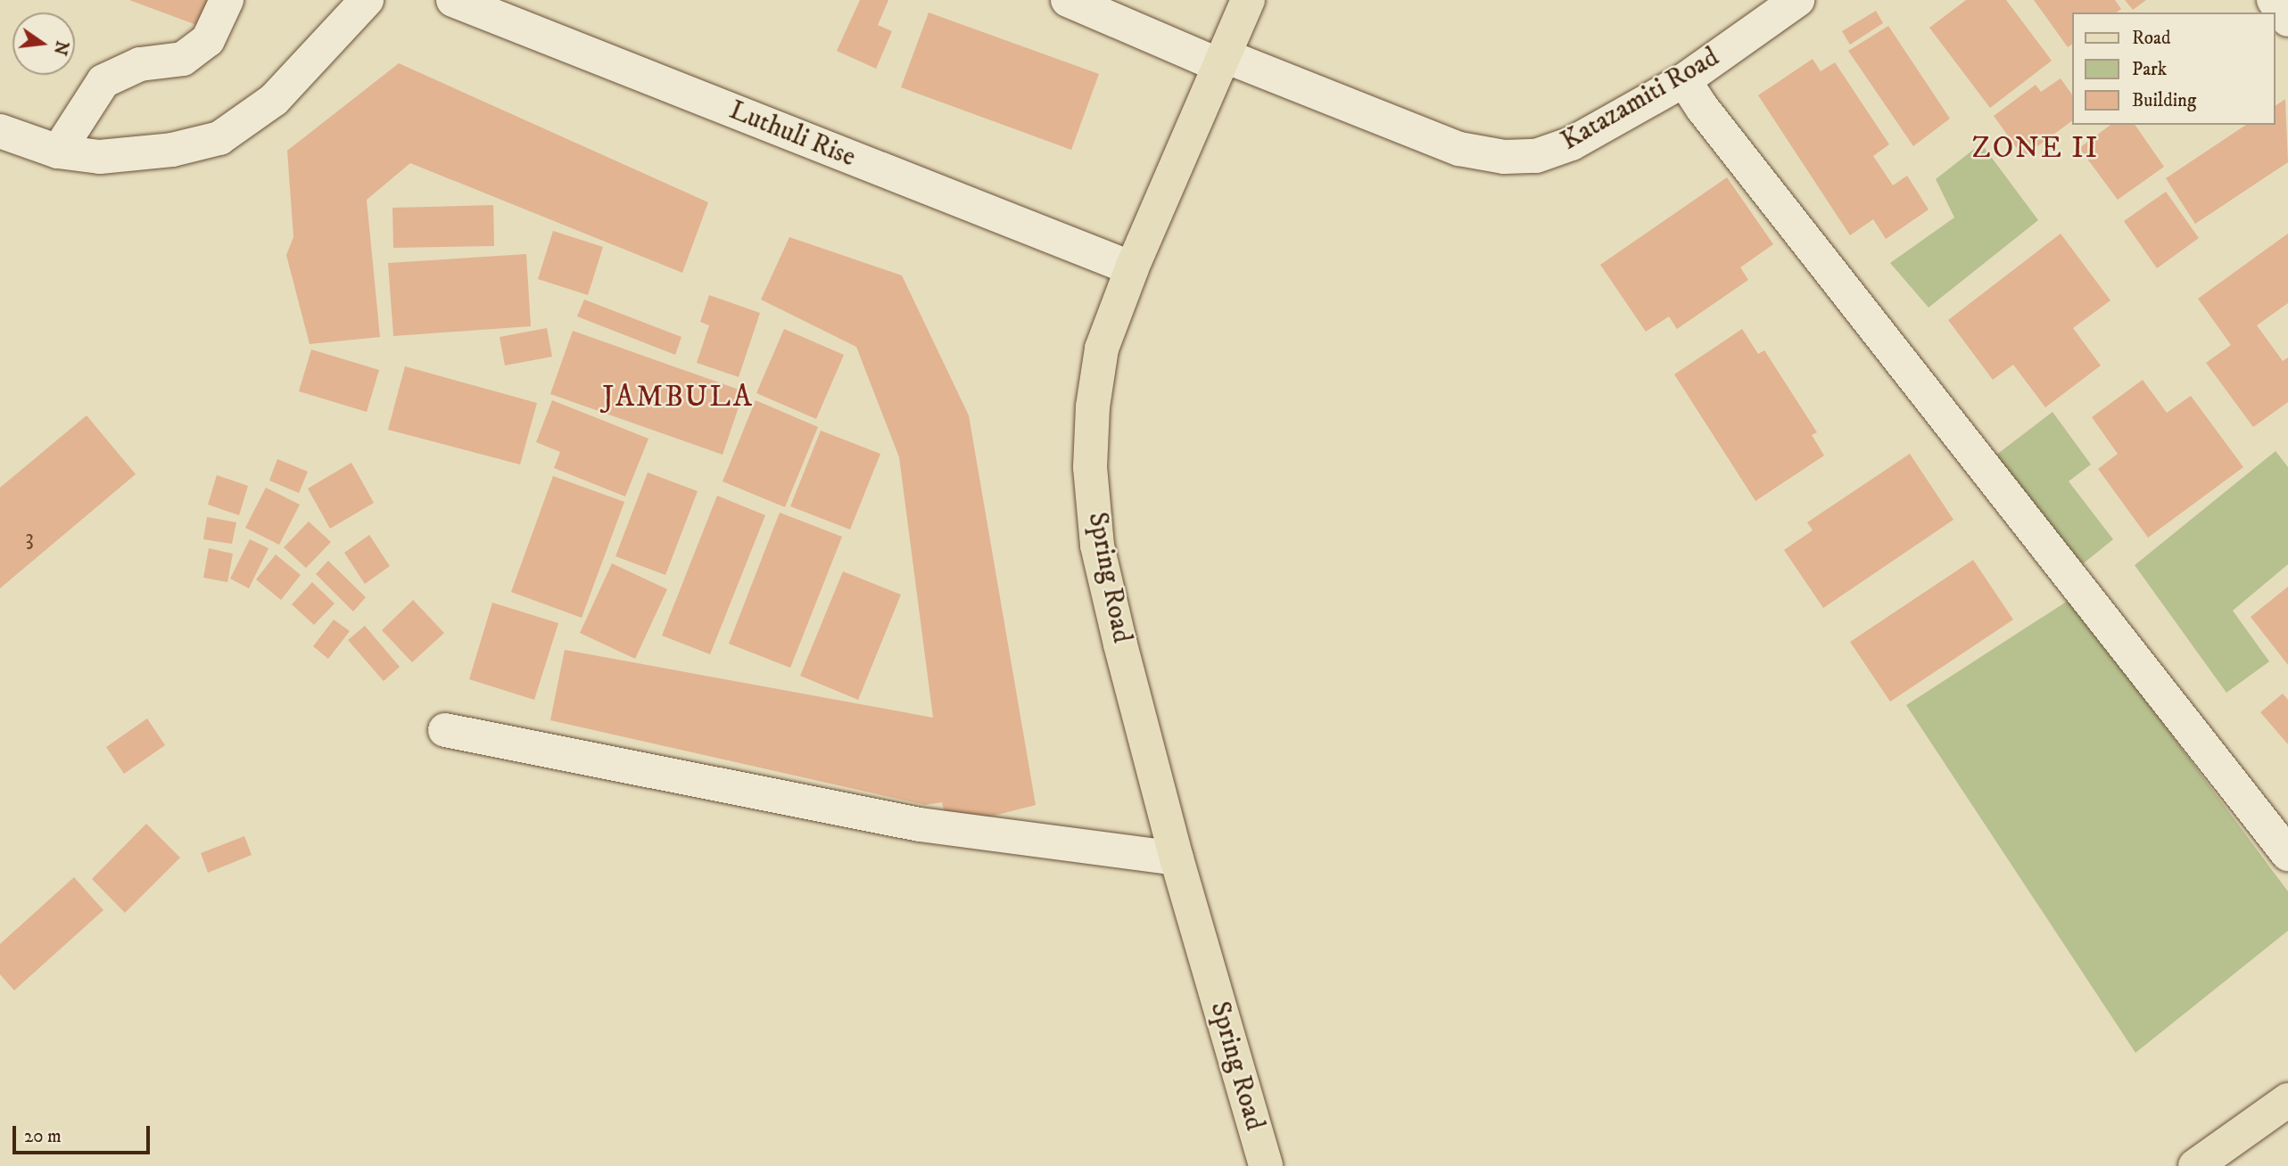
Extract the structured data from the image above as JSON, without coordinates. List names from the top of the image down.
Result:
{
  "streets": {
    "main road": ["Spring Road"],
    "street": ["Katazamiti Road", "Luthuli Rise"]
  },
  "crossings": [
    ["Katazamiti Road", "Spring Road"],
    ["Luthuli Rise", "Spring Road"]
  ],
  "districts": ["ZONE II", "JAMBULA"],
  "house_numbers": ["3"],
  "legend": ["Road", "Park", "Building"],
  "scale_bar": "20 m",
  "north": "right"
}
